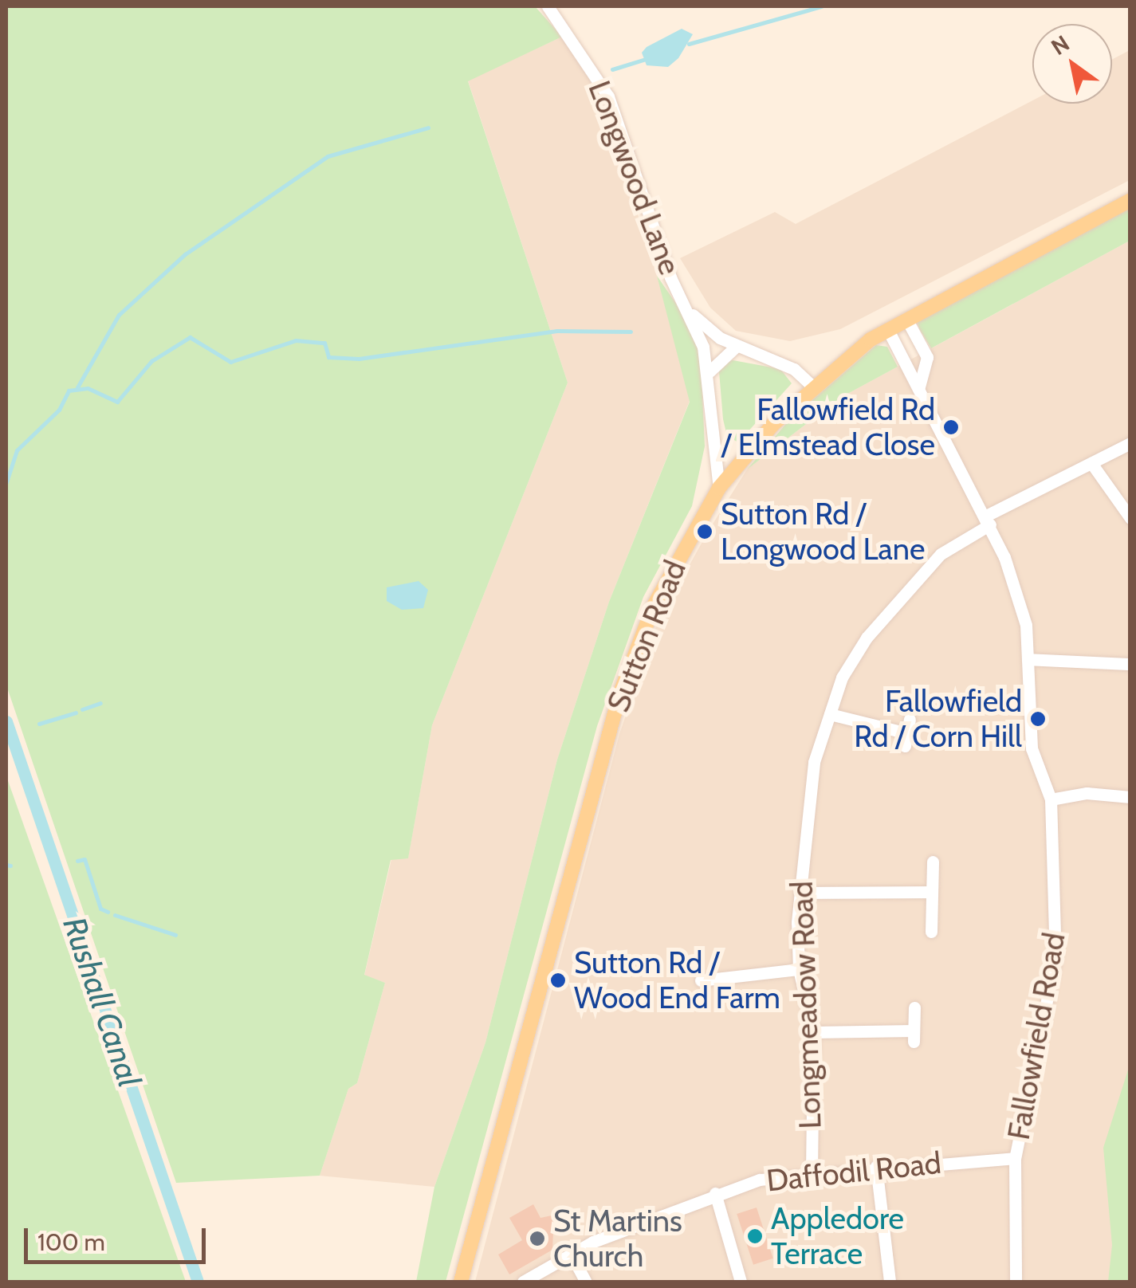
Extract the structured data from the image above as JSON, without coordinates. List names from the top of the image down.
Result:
{
  "streets": {
    "main road": ["Sutton Road"],
    "street": [
      "Longwood Lane",
      "Longmeadow Road",
      "Fallowfield Road",
      "Daffodil Road"
    ]
  },
  "crossings": [
    ["Longwood Lane", "Sutton Road"],
    ["Sutton Road", "Fallowfield Road"],
    ["Longmeadow Road", "Fallowfield Road"],
    ["Longmeadow Road", "Daffodil Road"],
    ["Fallowfield Road", "Daffodil Road"]
  ],
  "water": ["Rushall Canal"],
  "places": [
    "Fallowfield Rd / Elmstead Close",
    "Sutton Rd / Longwood Lane",
    "Fallowfield Rd / Corn Hill",
    "Sutton Rd / Wood End Farm",
    "Appledore Terrace",
    "St Martins Church"
  ],
  "scale_bar": "100 m",
  "north": "top left"
}
